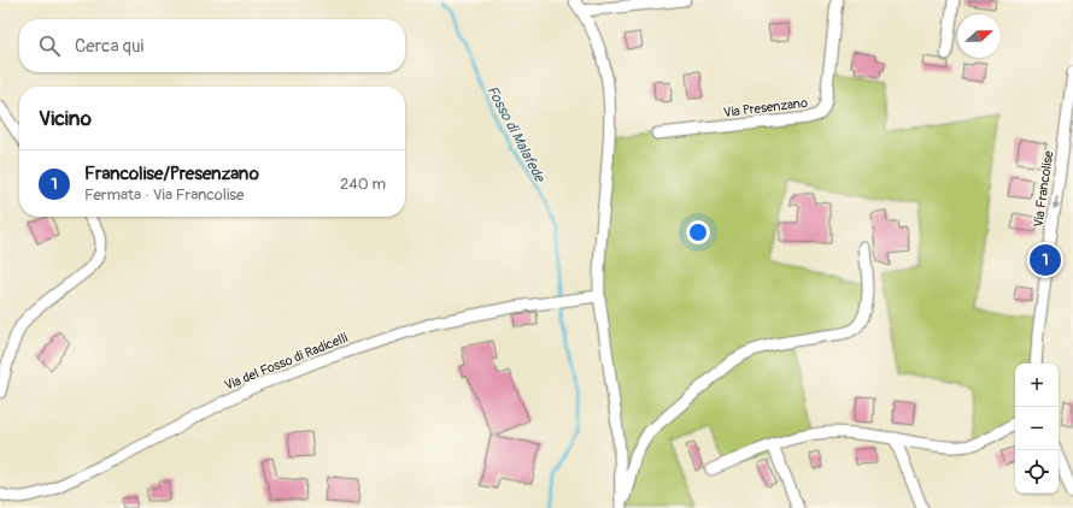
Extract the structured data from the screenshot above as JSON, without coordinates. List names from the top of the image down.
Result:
{
  "streets": {
    "street": ["Via Presenzano", "Via Francolise", "Via del Fosso di Radicelli"]
  },
  "one_way": ["Via Francolise"],
  "water": ["Fosso di Malafede"],
  "north": "right",
  "page": {
    "search": "Cerca qui",
    "heading": "Vicino",
    "list": [
      {
        "mark": "1",
        "name": "Francolise/Presenzano",
        "note": "Fermata · Via Francolise",
        "value": "240 m"
      }
    ],
    "pins": "1",
    "map_buttons": ["+", "−"]
  }
}
